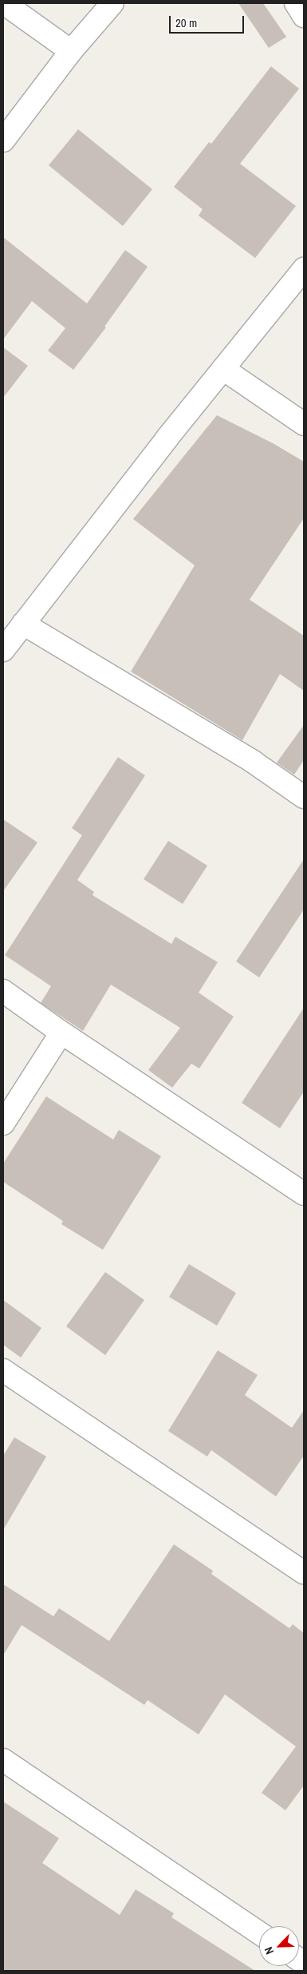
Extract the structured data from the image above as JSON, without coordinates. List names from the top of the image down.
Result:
{
  "scale_bar": "20 m",
  "north": "bottom left"
}
